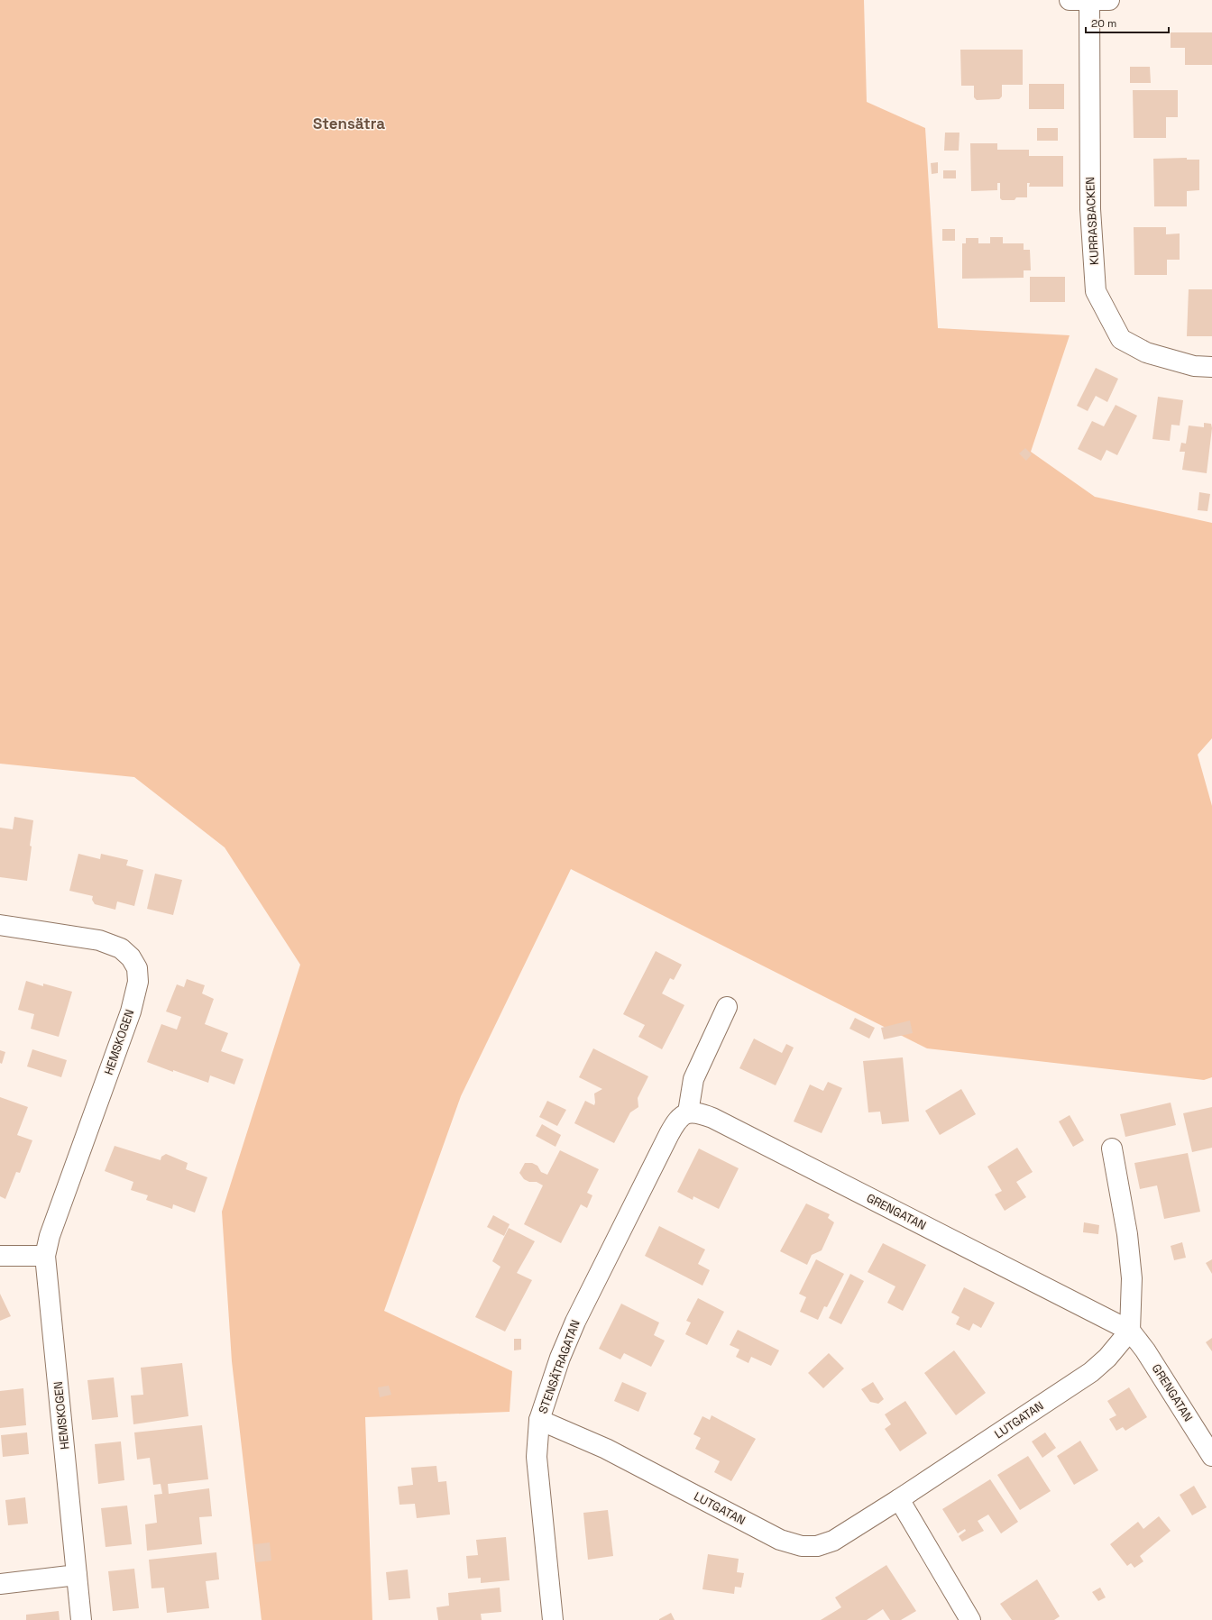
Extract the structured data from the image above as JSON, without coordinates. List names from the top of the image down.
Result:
{
  "streets": {
    "street": [
      "KURRASBACKEN",
      "HEMSKOGEN",
      "GRENGATAN",
      "STENSÄTRAGATAN",
      "LUTGATAN"
    ]
  },
  "crossings": [
    ["GRENGATAN", "STENSÄTRAGATAN"],
    ["GRENGATAN", "LUTGATAN"],
    ["STENSÄTRAGATAN", "LUTGATAN"]
  ],
  "districts": ["Stensätra"],
  "scale_bar": "20 m"
}
